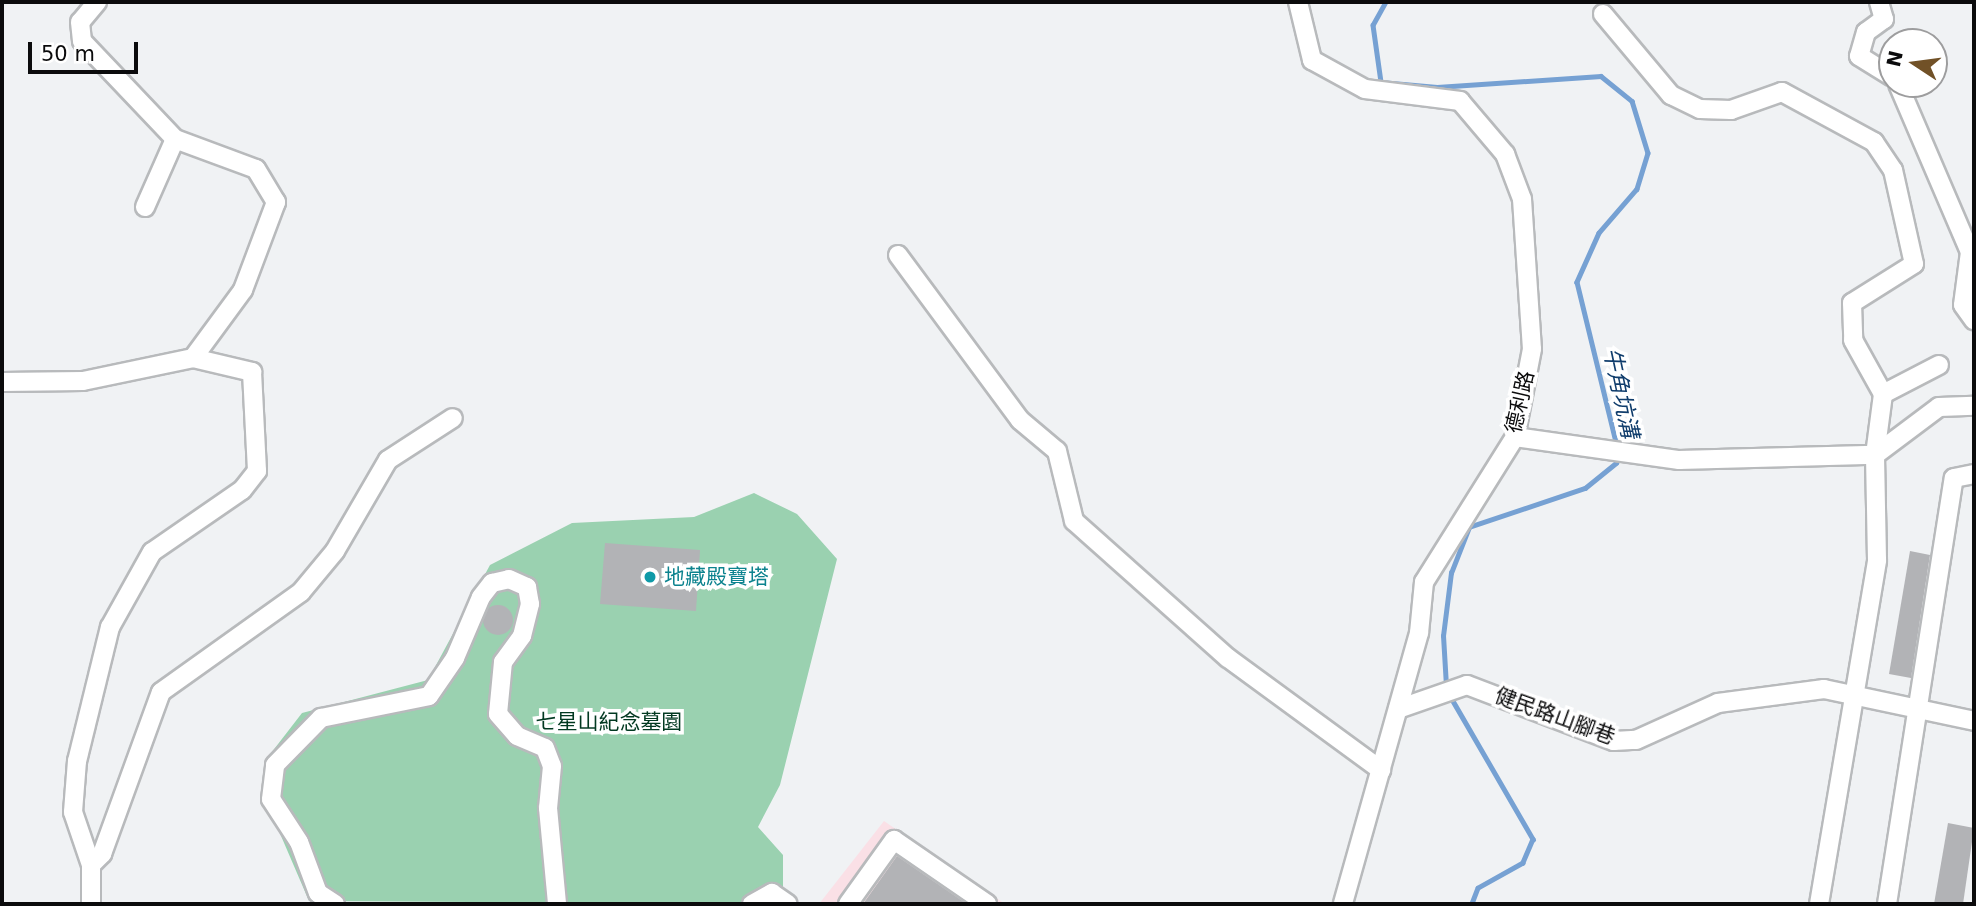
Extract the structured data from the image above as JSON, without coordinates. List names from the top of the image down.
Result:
{
  "streets": {
    "street": ["德利路", "健民路山腳巷"]
  },
  "crossings": [
    ["德利路", "健民路山腳巷"]
  ],
  "water": ["牛角坑溝"],
  "parks": ["七星山紀念墓園"],
  "places": ["地藏殿寶塔"],
  "scale_bar": "50 m",
  "north": "left"
}
